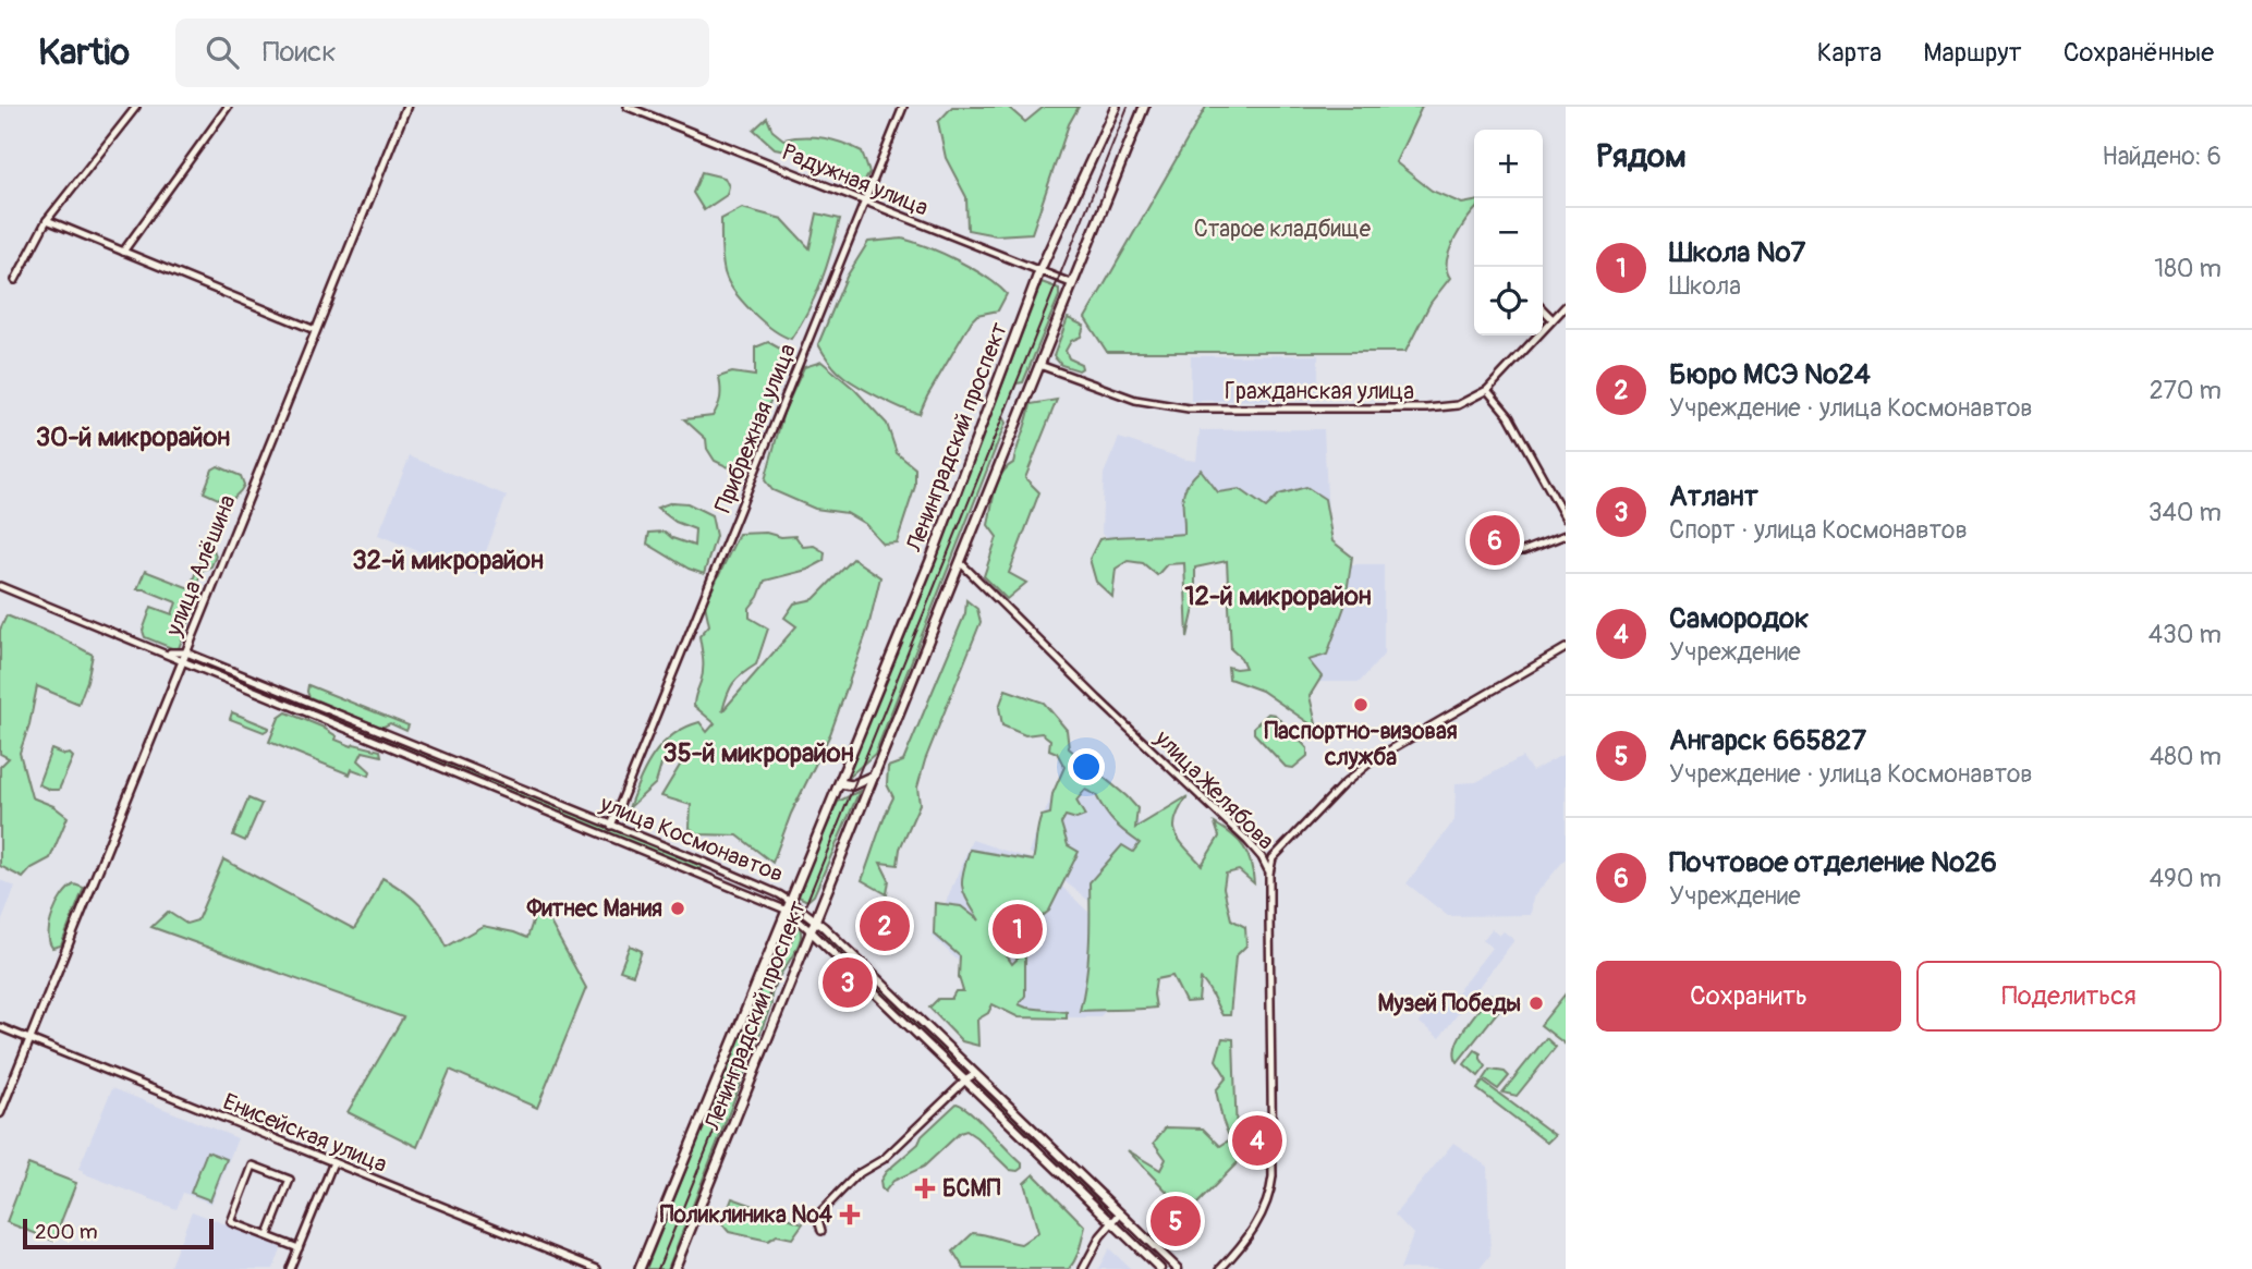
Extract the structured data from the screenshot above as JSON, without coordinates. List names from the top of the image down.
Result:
{
  "streets": {
    "main road": ["Ленинградский проспект"],
    "street": [
      "Радужная улица",
      "Гражданская улица",
      "Прибрежная улица",
      "улица Алёшина",
      "улица Желябова",
      "улица Космонавтов",
      "Енисейская улица"
    ]
  },
  "crossings": [
    ["Радужная улица", "Прибрежная улица"],
    ["Радужная улица", "Ленинградский проспект"],
    ["Гражданская улица", "Ленинградский проспект"],
    ["Прибрежная улица", "улица Космонавтов"],
    ["Ленинградский проспект", "улица Желябова"],
    ["Ленинградский проспект", "улица Космонавтов"],
    ["улица Алёшина", "улица Космонавтов"],
    ["улица Алёшина", "Енисейская улица"]
  ],
  "districts": [
    "30-й микрорайон",
    "32-й микрорайон",
    "12-й микрорайон",
    "35-й микрорайон"
  ],
  "parks": ["Старое кладбище"],
  "places": {
    "other": ["Паспортно-визовая служба", "Фитнес Мания", "Музей Победы"],
    "health": ["БСМП", "Поликлиника №4"]
  },
  "scale_bar": "200 m",
  "page": {
    "header": "Kartio",
    "search": "Поиск",
    "nav": ["Карта", "Маршрут", "Сохранённые"],
    "heading": ["Рядом", "Найдено: 6"],
    "map_buttons": ["+", "−"],
    "list": [
      {
        "mark": "1",
        "name": "Школа №7",
        "note": "Школа",
        "value": "180 m"
      },
      {
        "mark": "2",
        "name": "Бюро МСЭ №24",
        "note": "Учреждение · улица Космонавтов",
        "value": "270 m"
      },
      {
        "mark": "3",
        "name": "Атлант",
        "note": "Спорт · улица Космонавтов",
        "value": "340 m"
      },
      {
        "mark": "4",
        "name": "Самородок",
        "note": "Учреждение",
        "value": "430 m"
      },
      {
        "mark": "5",
        "name": "Ангарск 665827",
        "note": "Учреждение · улица Космонавтов",
        "value": "480 m"
      },
      {
        "mark": "6",
        "name": "Почтовое отделение №26",
        "note": "Учреждение",
        "value": "490 m"
      }
    ],
    "pins": [
      "6",
      "2",
      "1",
      "3",
      "4",
      "5"
    ],
    "buttons": ["Сохранить", "Поделиться"],
    "scale": "200 m"
  }
}
